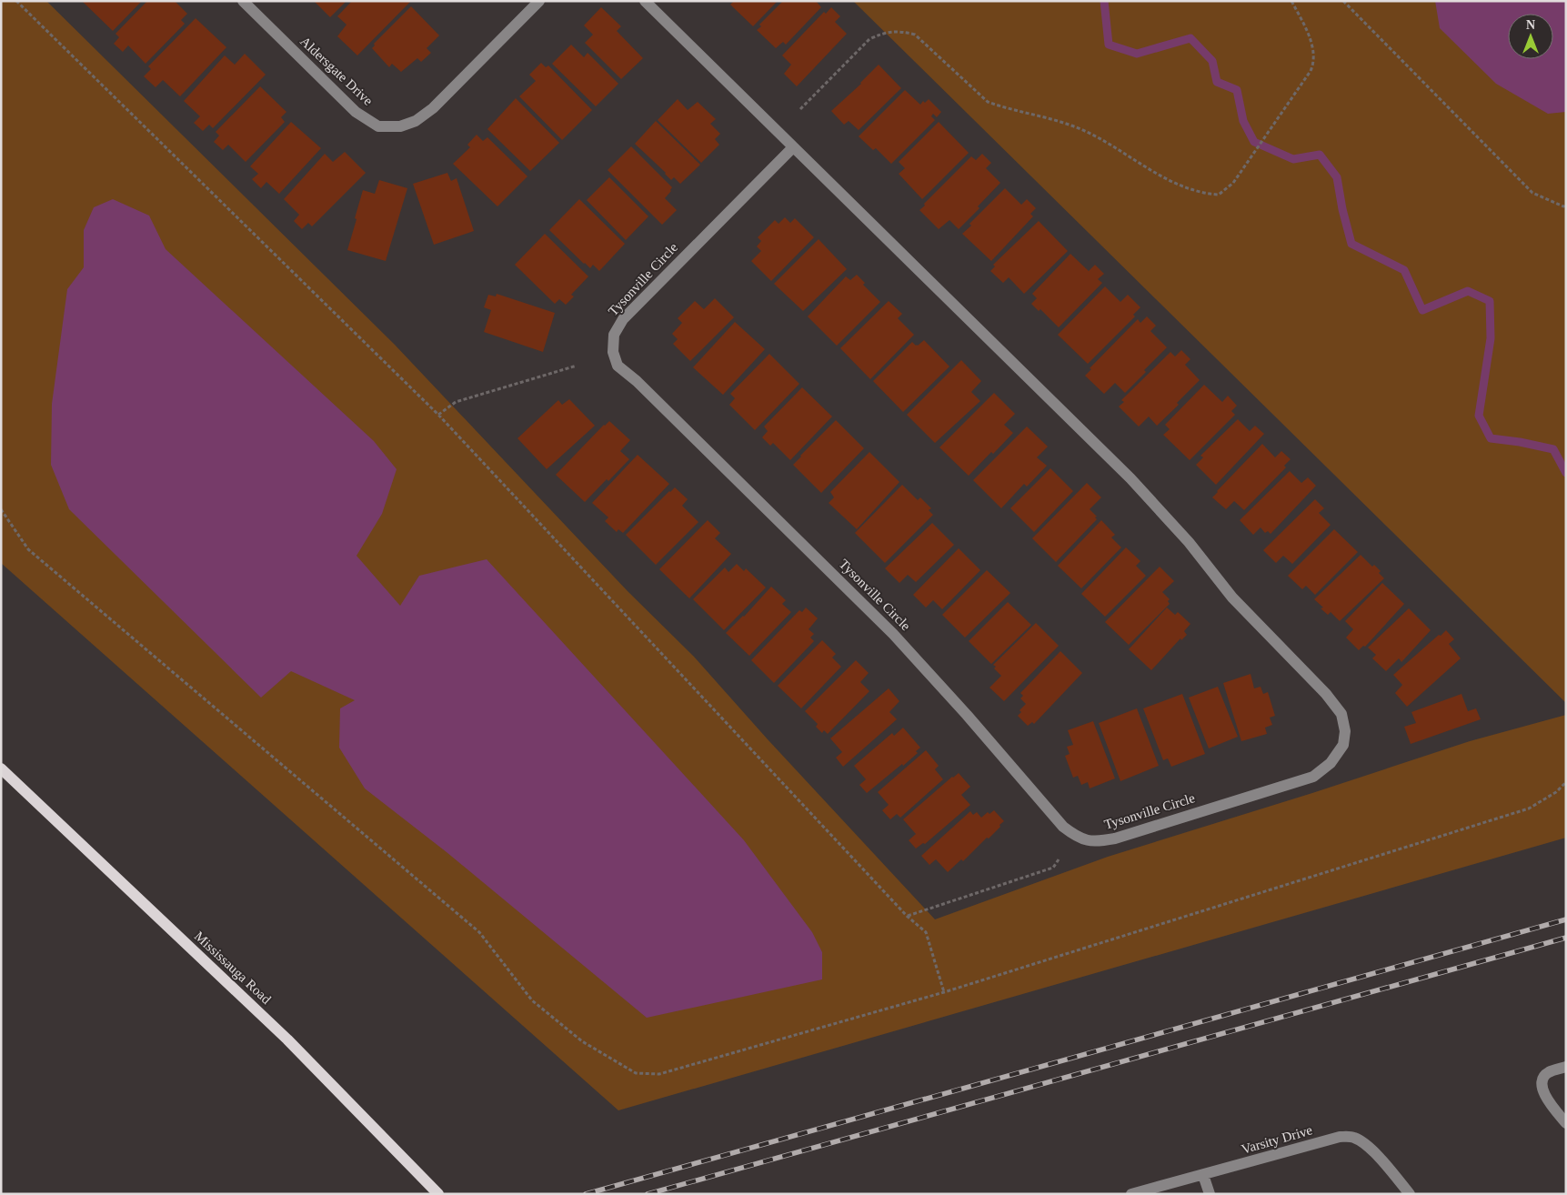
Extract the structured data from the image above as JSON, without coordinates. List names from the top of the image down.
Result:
{
  "streets": {
    "main road": ["Mississauga Road"],
    "street": ["Aldersgate Drive", "Tysonville Circle", "Varsity Drive"]
  },
  "north": "top"
}
